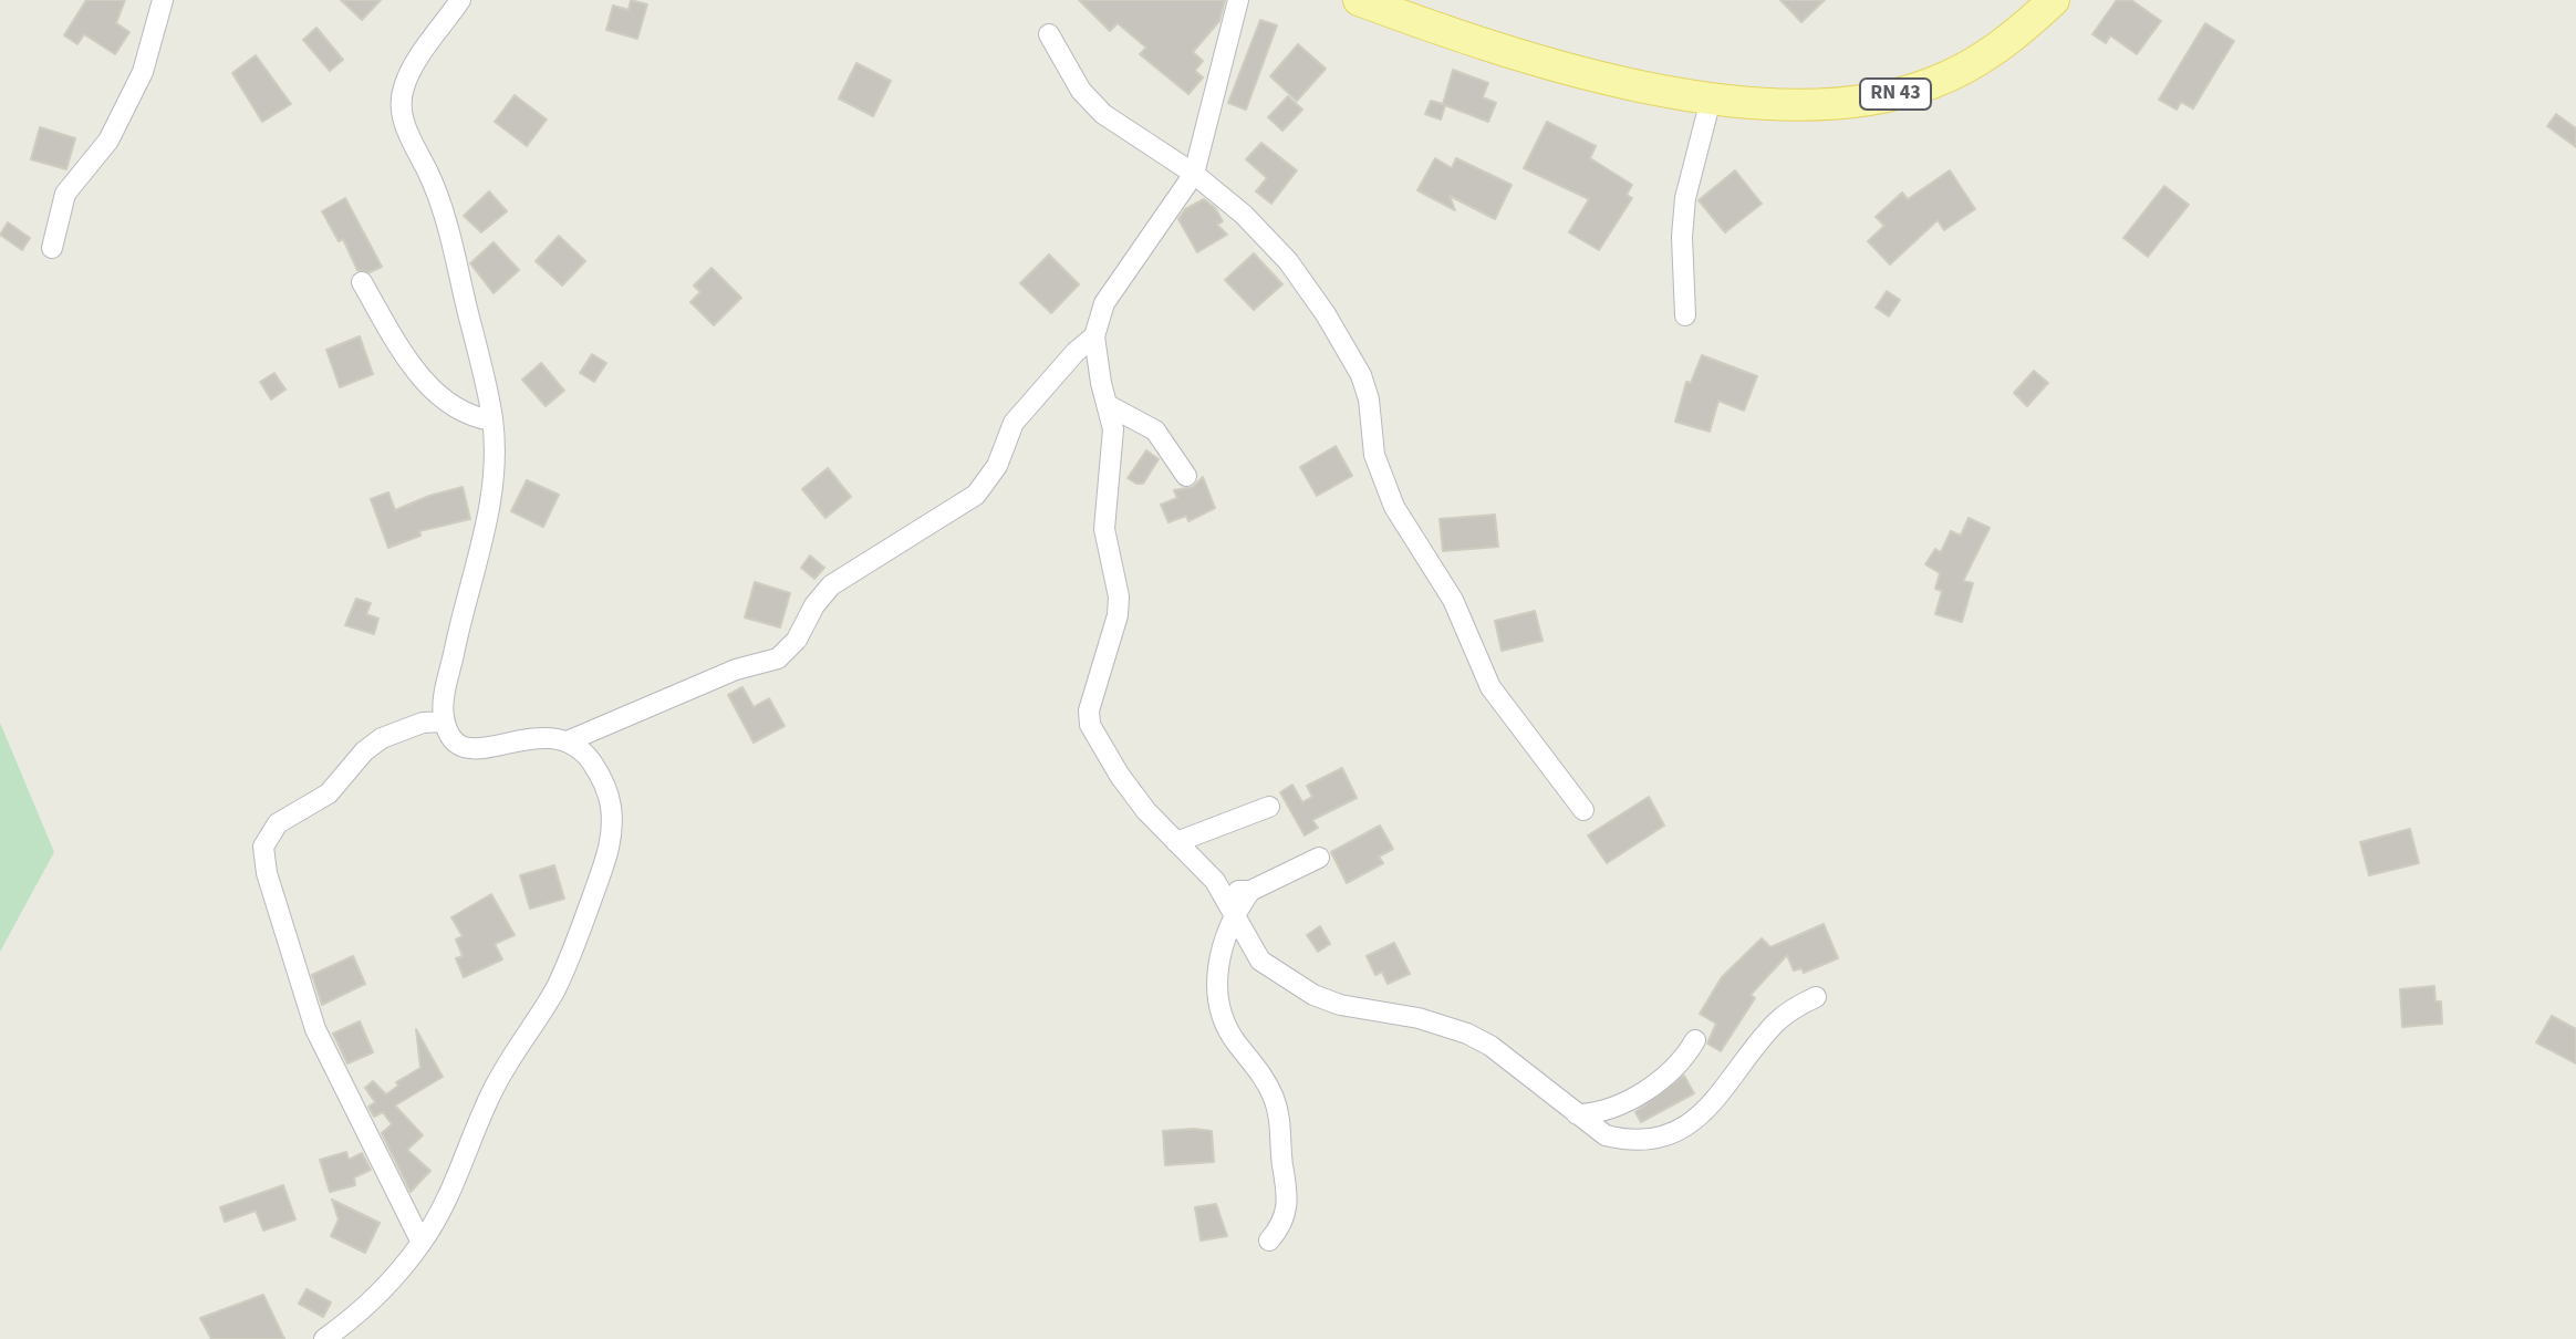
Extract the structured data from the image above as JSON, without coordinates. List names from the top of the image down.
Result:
{
  "streets": {
    "main road": ["RN 43"]
  }
}
